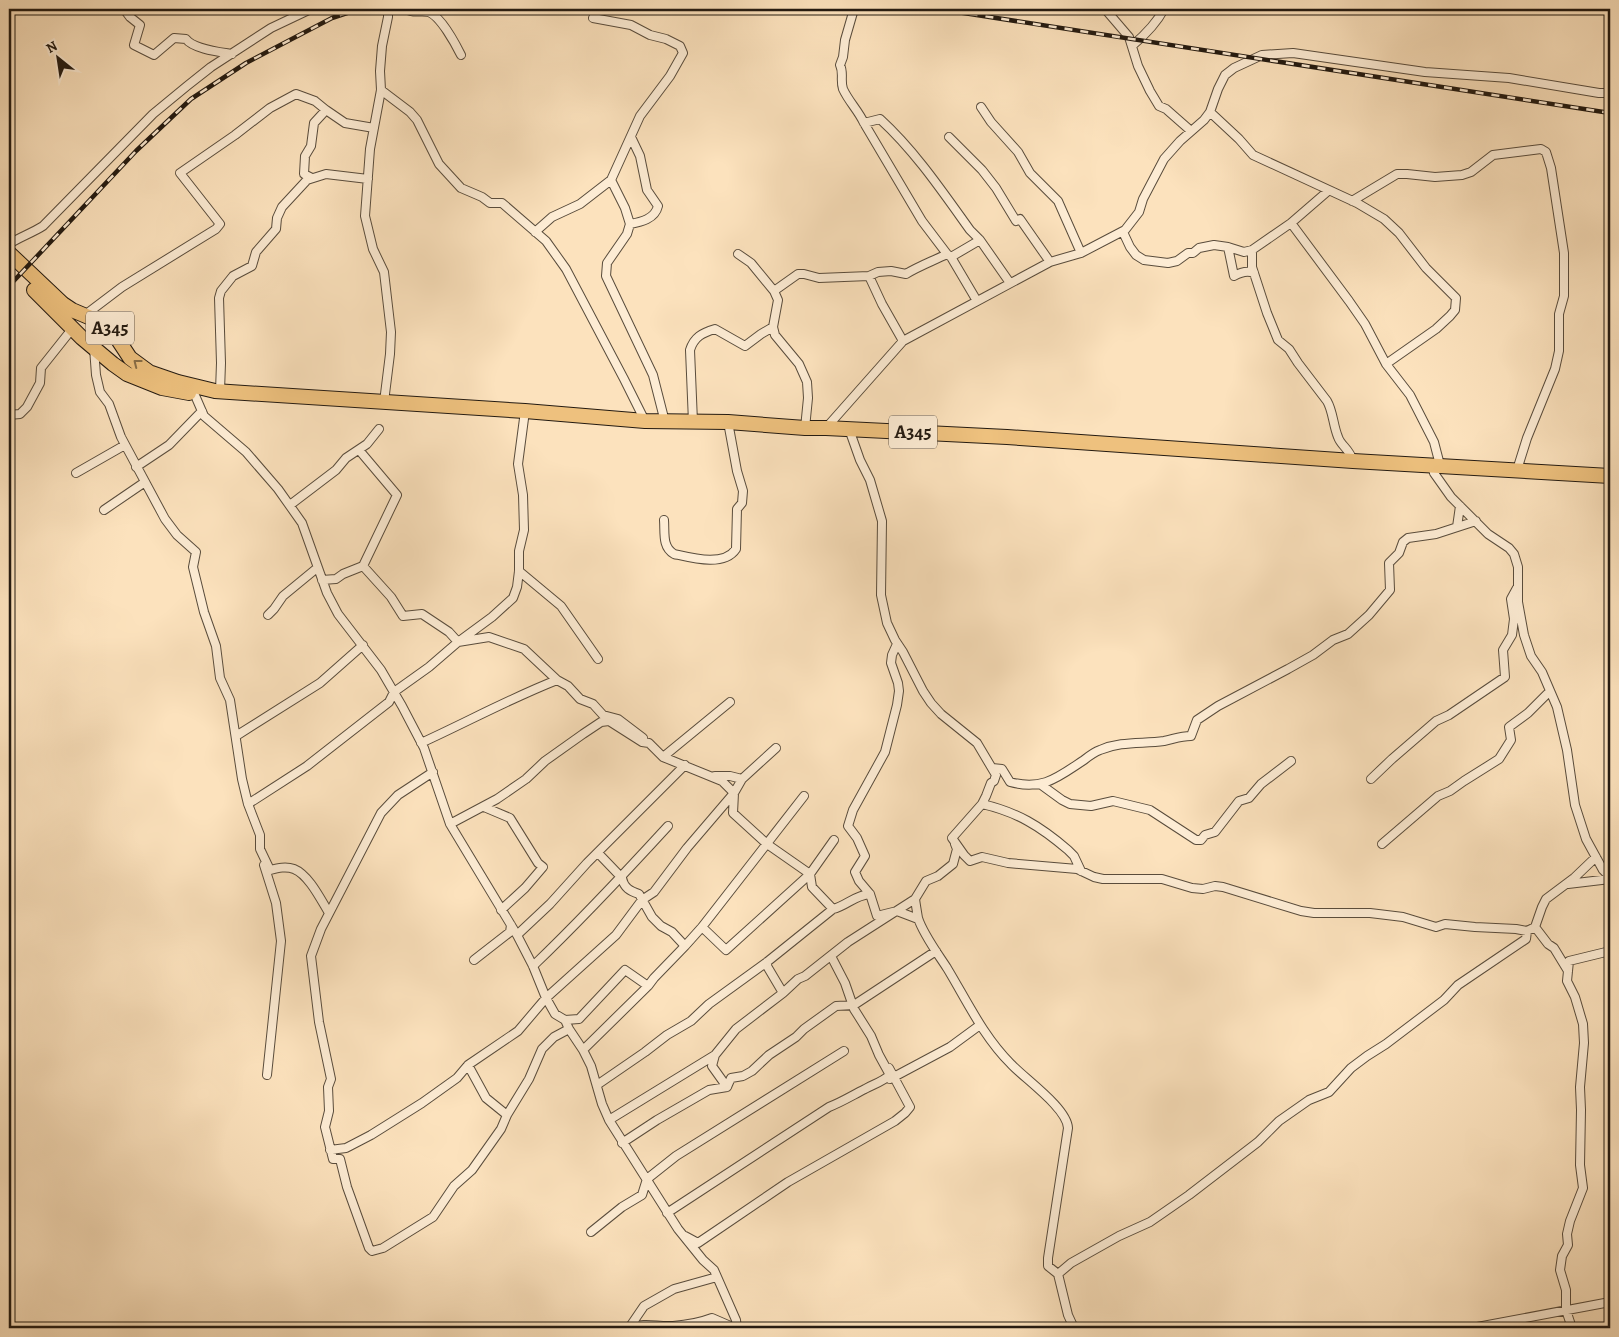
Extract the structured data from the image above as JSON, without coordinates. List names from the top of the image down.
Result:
{
  "streets": {
    "highway": ["A345"]
  },
  "north": "top left"
}
